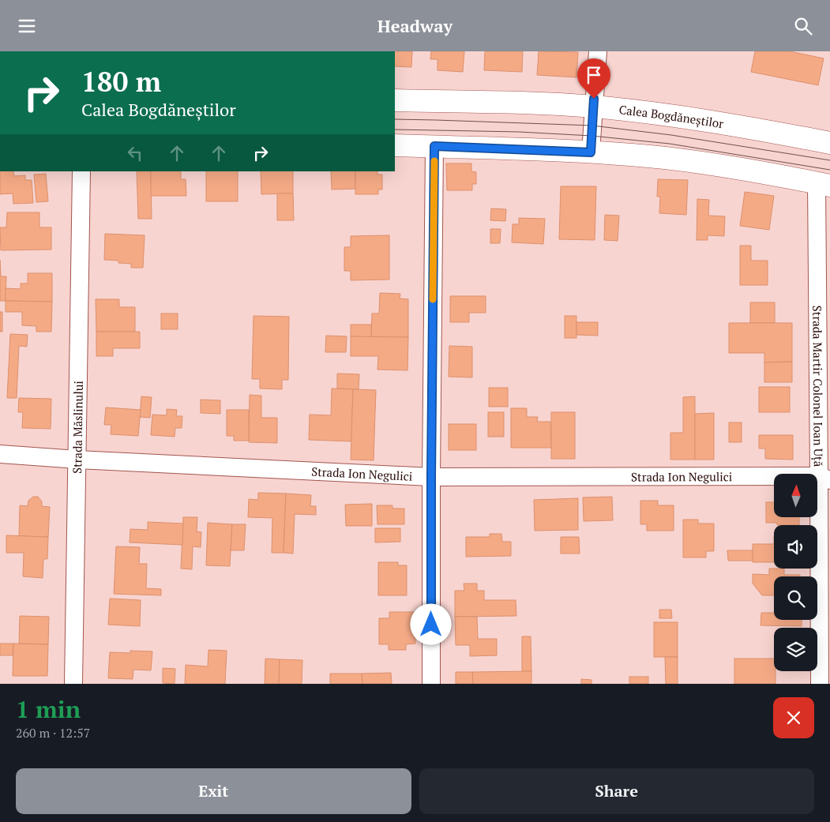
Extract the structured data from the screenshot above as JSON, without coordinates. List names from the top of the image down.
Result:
{
  "streets": {
    "main road": ["Calea Bogdăneștilor"],
    "street": ["Strada Martir Colonel Ioan Uță", "Strada Măslinului", "Strada Ion Negulici"]
  },
  "crossings": [
    ["Strada Martir Colonel Ioan Uță", "Strada Ion Negulici"],
    ["Strada Măslinului", "Strada Ion Negulici"]
  ],
  "north": "top",
  "page": {
    "header": "Headway",
    "turn": ["180 m", "Calea Bogdăneștilor"],
    "heading": ["1 min", "260 m · 12:57"],
    "buttons": ["Exit", "Share"]
  }
}
